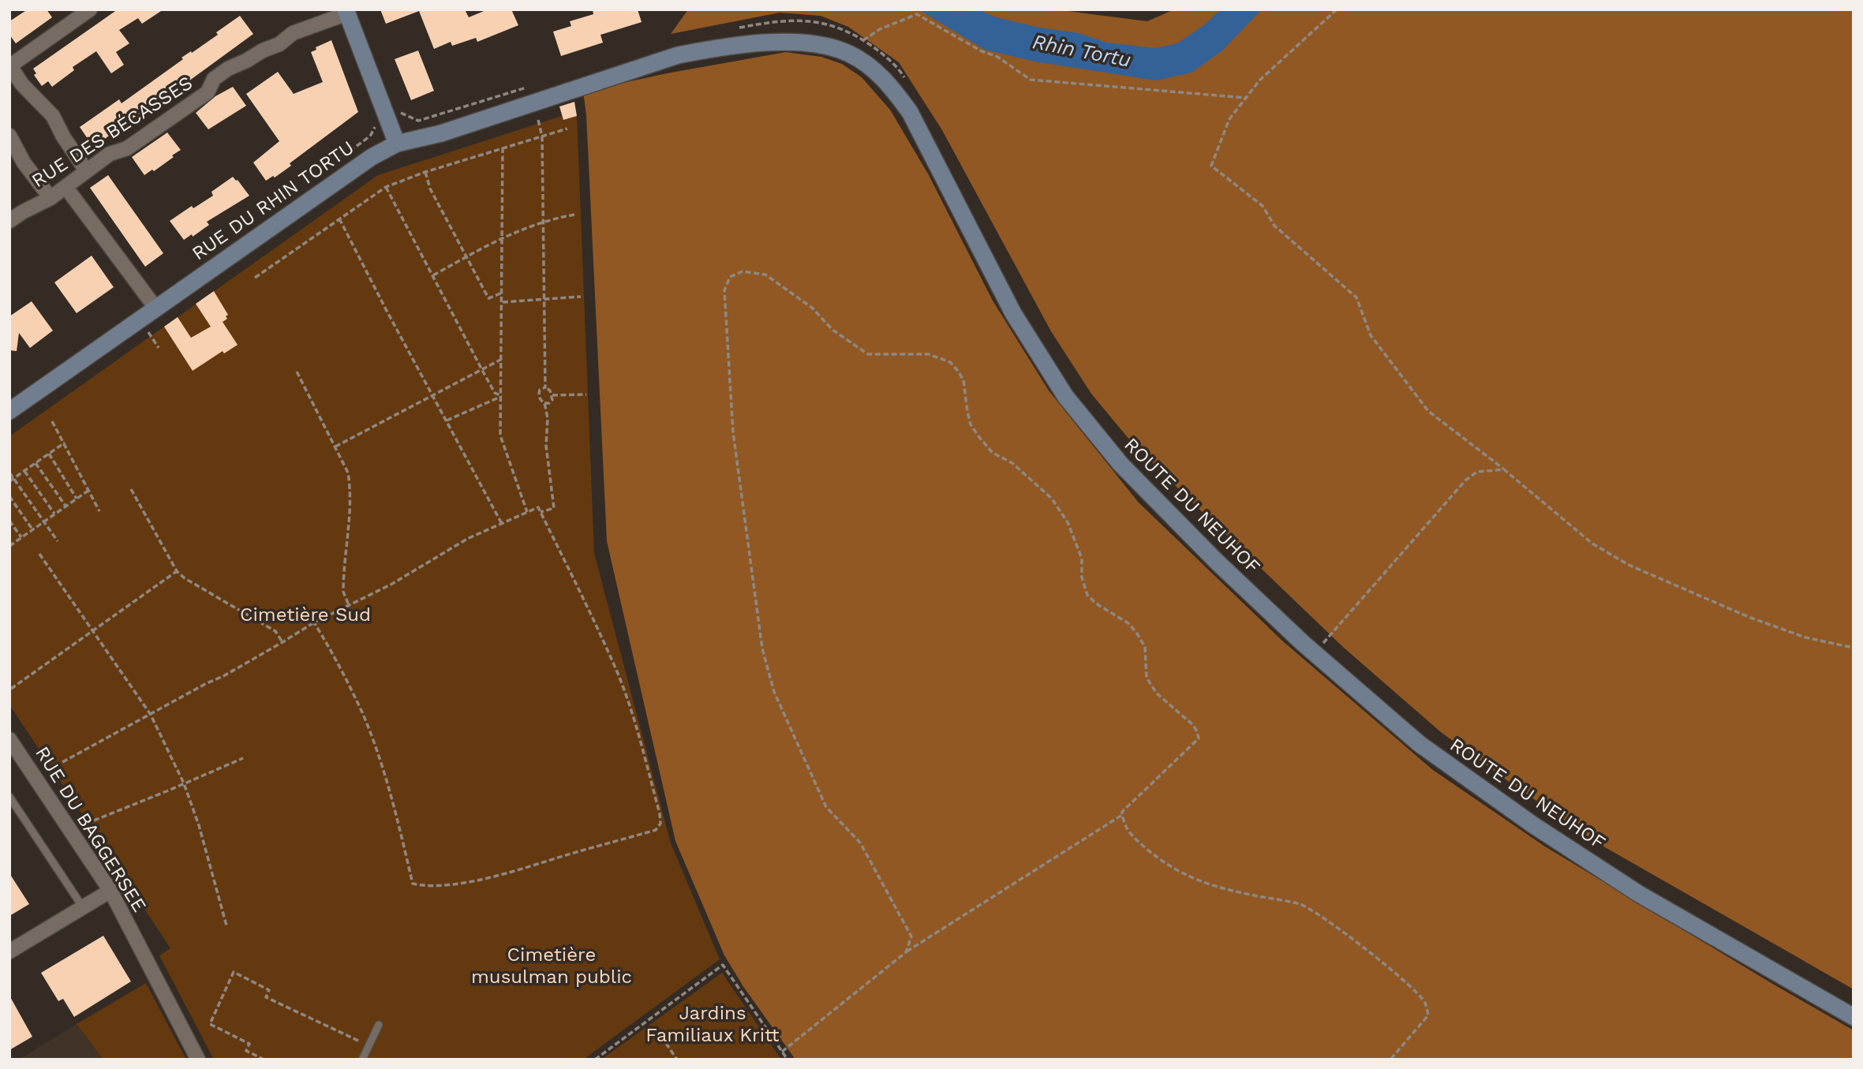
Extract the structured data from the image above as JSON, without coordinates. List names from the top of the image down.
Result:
{
  "streets": {
    "street": [
      "RUE DES BÉCASSES",
      "RUE DU RHIN TORTU",
      "ROUTE DU NEUHOF",
      "RUE DU BAGGERSEE"
    ]
  },
  "crossings": [
    ["RUE DU RHIN TORTU", "ROUTE DU NEUHOF"]
  ],
  "water": ["Rhin Tortu"],
  "parks": ["Cimetière Sud", "Cimetière musulman public", "Jardins Familiaux Kritt"]
}
